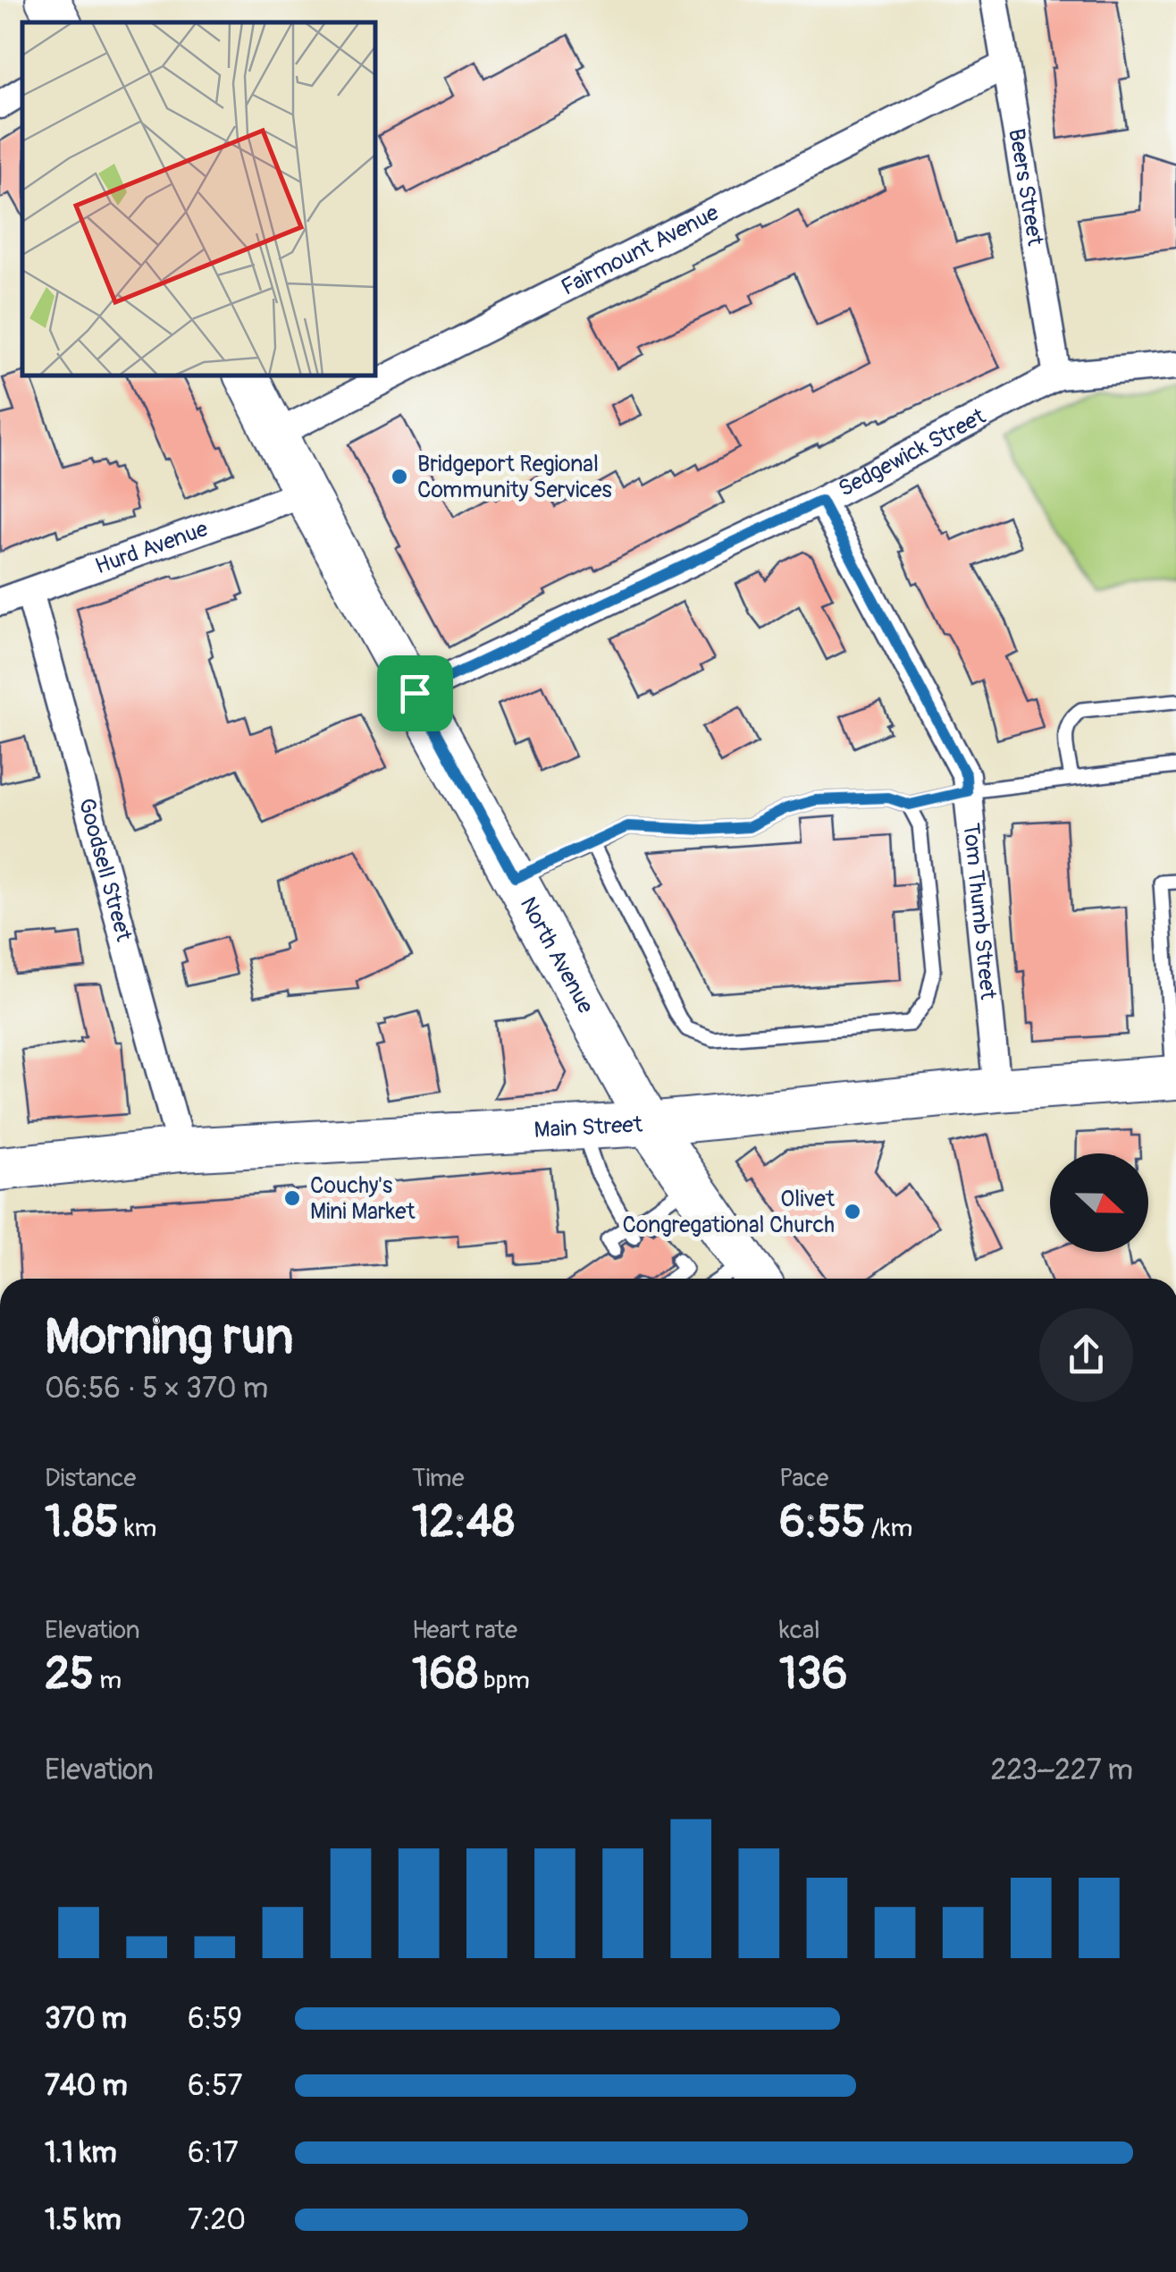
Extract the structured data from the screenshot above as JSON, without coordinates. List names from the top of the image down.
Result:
{
  "streets": {
    "main road": ["North Avenue", "Main Street"],
    "street": [
      "Beers Street",
      "Fairmount Avenue",
      "Sedgewick Street",
      "Hurd Avenue",
      "Goodsell Street",
      "Tom Thumb Street"
    ]
  },
  "crossings": [
    ["Beers Street", "Fairmount Avenue"],
    ["Beers Street", "Sedgewick Street"],
    ["Fairmount Avenue", "North Avenue"],
    ["Sedgewick Street", "Tom Thumb Street"],
    ["Sedgewick Street", "North Avenue"],
    ["Hurd Avenue", "Goodsell Street"],
    ["Hurd Avenue", "North Avenue"],
    ["Goodsell Street", "Main Street"],
    ["Tom Thumb Street", "Main Street"],
    ["North Avenue", "Main Street"]
  ],
  "places": ["Bridgeport Regional Community Services", "Couchy's Mini Market", "Olivet Congregational Church"],
  "north": "right",
  "page": {
    "heading": ["Morning run", "06:56 · 5 × 370 m"],
    "stats": [
      ["Distance", "1.85 km"],
      ["Time", "12:48"],
      ["Pace", "6:55 /km"],
      ["Elevation", "25 m"],
      ["Heart rate", "168 bpm"],
      ["kcal", "136"]
    ],
    "chart": ["Elevation", "223–227 m"],
    "list": [
      {
        "name": "370 m",
        "note": "6:59"
      },
      {
        "name": "740 m",
        "note": "6:57"
      },
      {
        "name": "1.1 km",
        "note": "6:17"
      },
      {
        "name": "1.5 km",
        "note": "7:20"
      }
    ]
  }
}
